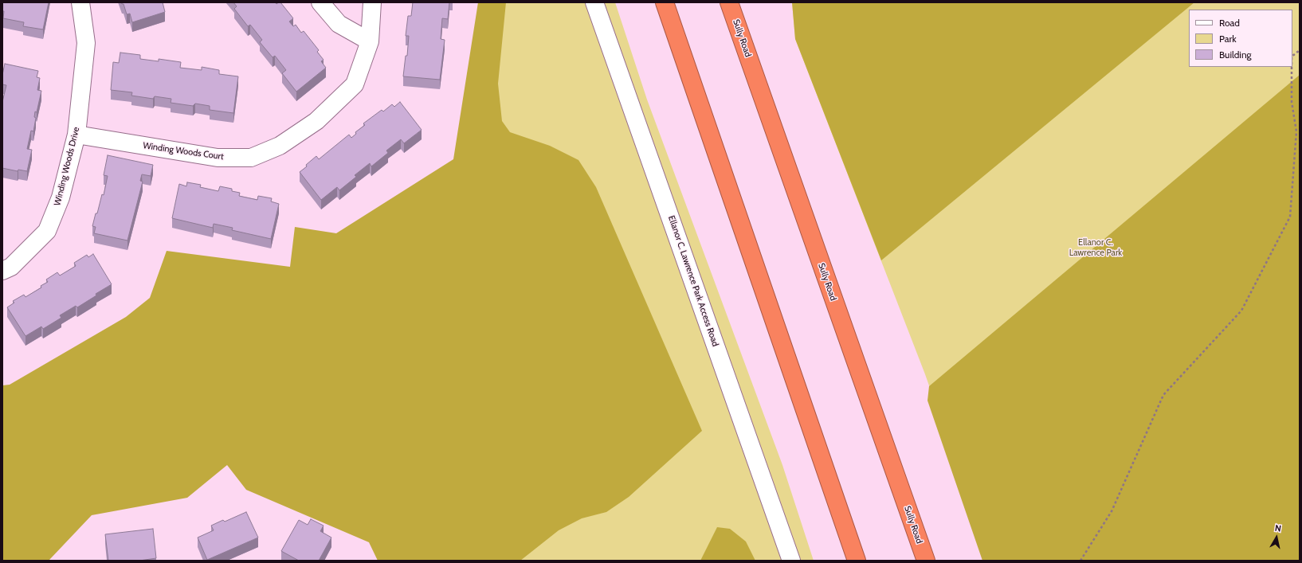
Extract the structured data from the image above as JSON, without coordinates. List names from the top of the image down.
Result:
{
  "streets": {
    "highway": ["Sully Road"],
    "street": ["Winding Woods Court", "Winding Woods Drive", "Ellanor C. Lawrence Park Access Road"]
  },
  "crossings": [
    ["Winding Woods Court", "Winding Woods Drive"]
  ],
  "parks": ["Ellanor C. Lawrence Park"],
  "legend": ["Road", "Park", "Building"],
  "north": "top"
}
